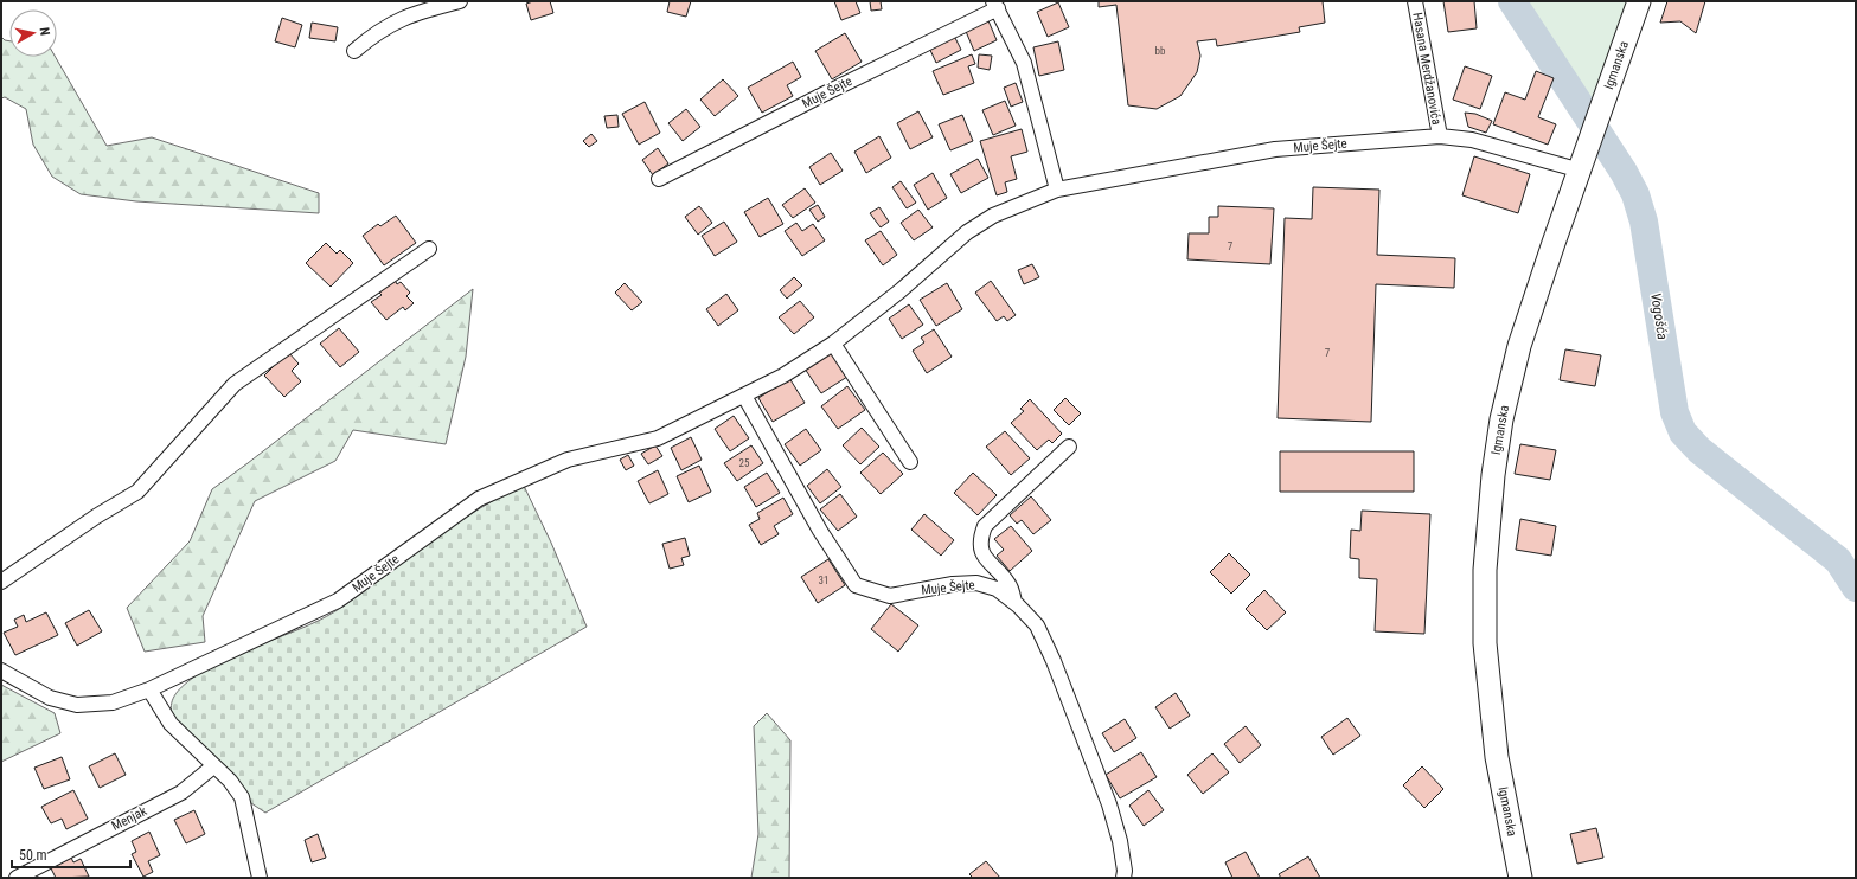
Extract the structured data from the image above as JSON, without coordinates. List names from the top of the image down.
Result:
{
  "streets": {
    "main road": ["Igmanska"],
    "street": ["Hasana Merdžanovića", "Muje Šejte", "Menjak"]
  },
  "crossings": [
    ["Igmanska", "Muje Šejte"],
    ["Hasana Merdžanovića", "Muje Šejte"]
  ],
  "water": ["Vogošća"],
  "house_numbers": [
    "bb",
    "7",
    "7",
    "25",
    "31"
  ],
  "scale_bar": "50 m",
  "north": "right"
}
